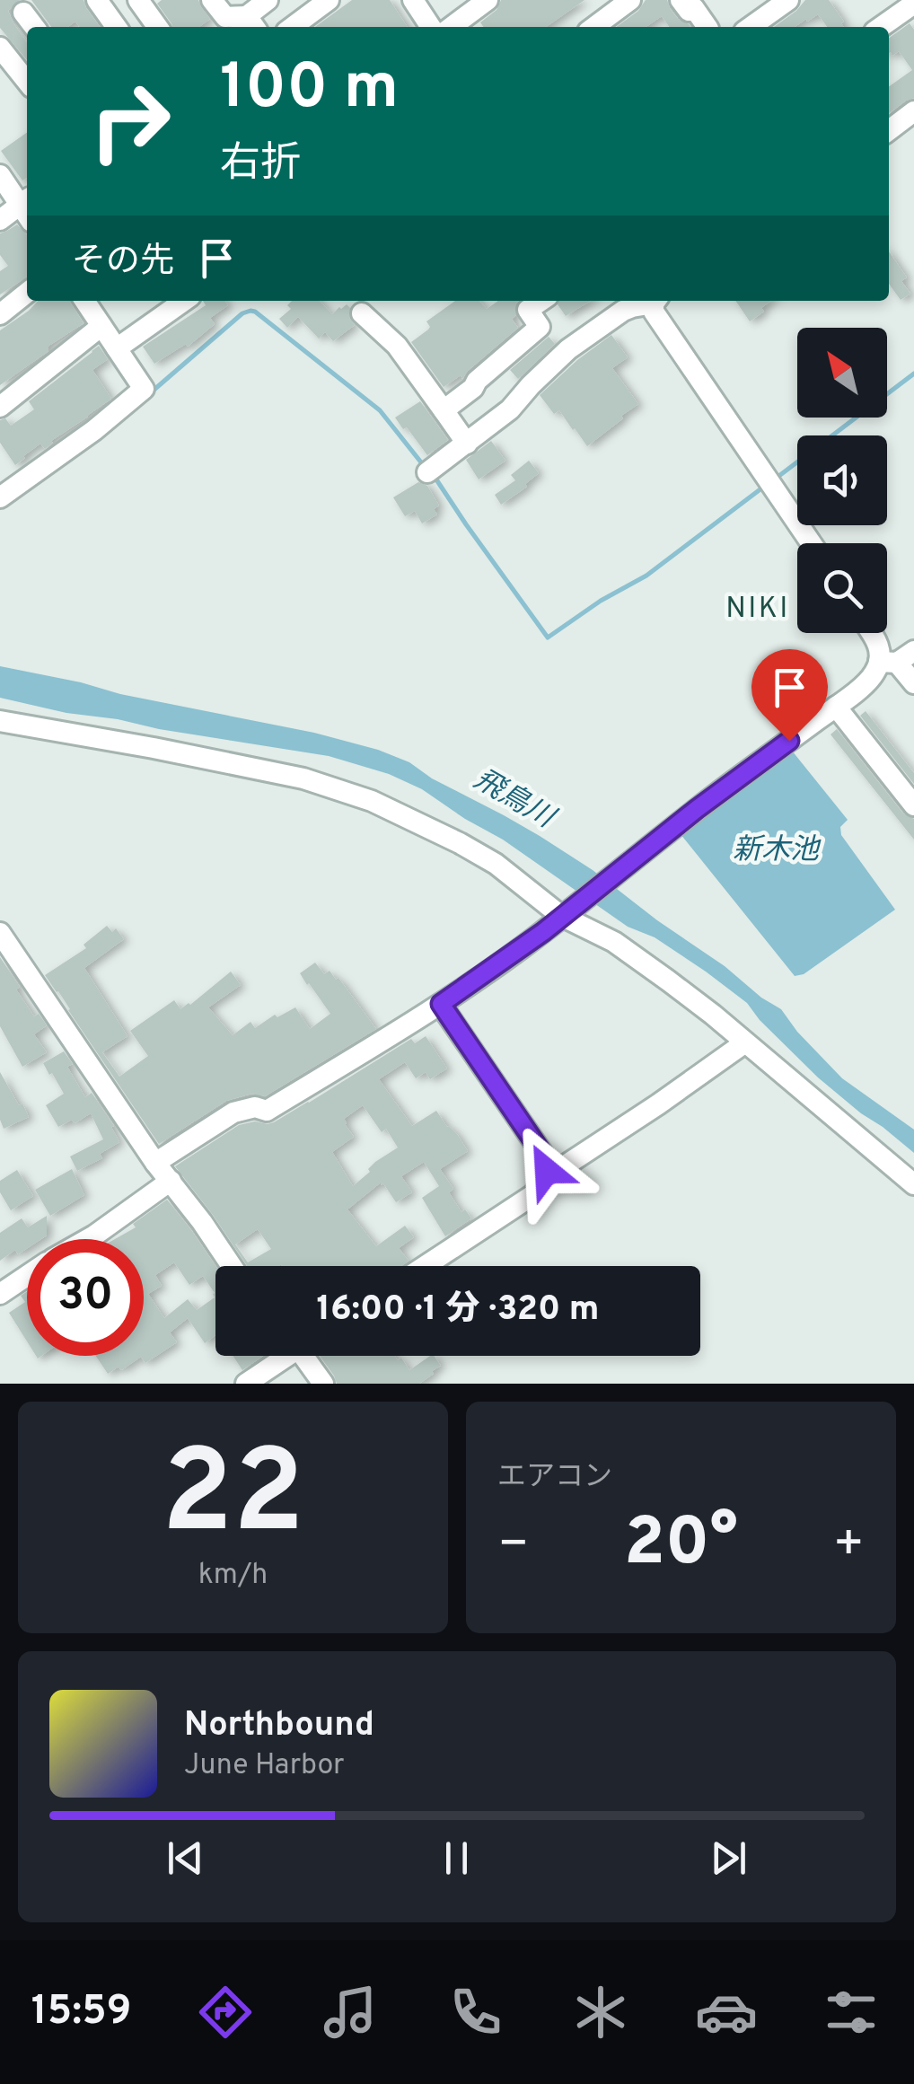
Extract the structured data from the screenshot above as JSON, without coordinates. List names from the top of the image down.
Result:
{
  "districts": ["NIKI"],
  "water": ["飛鳥川", "新木池"],
  "north": "top left",
  "page": {
    "turn": ["100 m", "右折"],
    "then": "その先",
    "limit": "30",
    "trip": "16:00 · 1 分 · 320 m",
    "tile": [
      ["22", "km/h"],
      "エアコン"
    ],
    "heat": ["−", "20°", "+"],
    "song": ["Northbound", "June Harbor"],
    "tabs": "15:59"
  }
}
